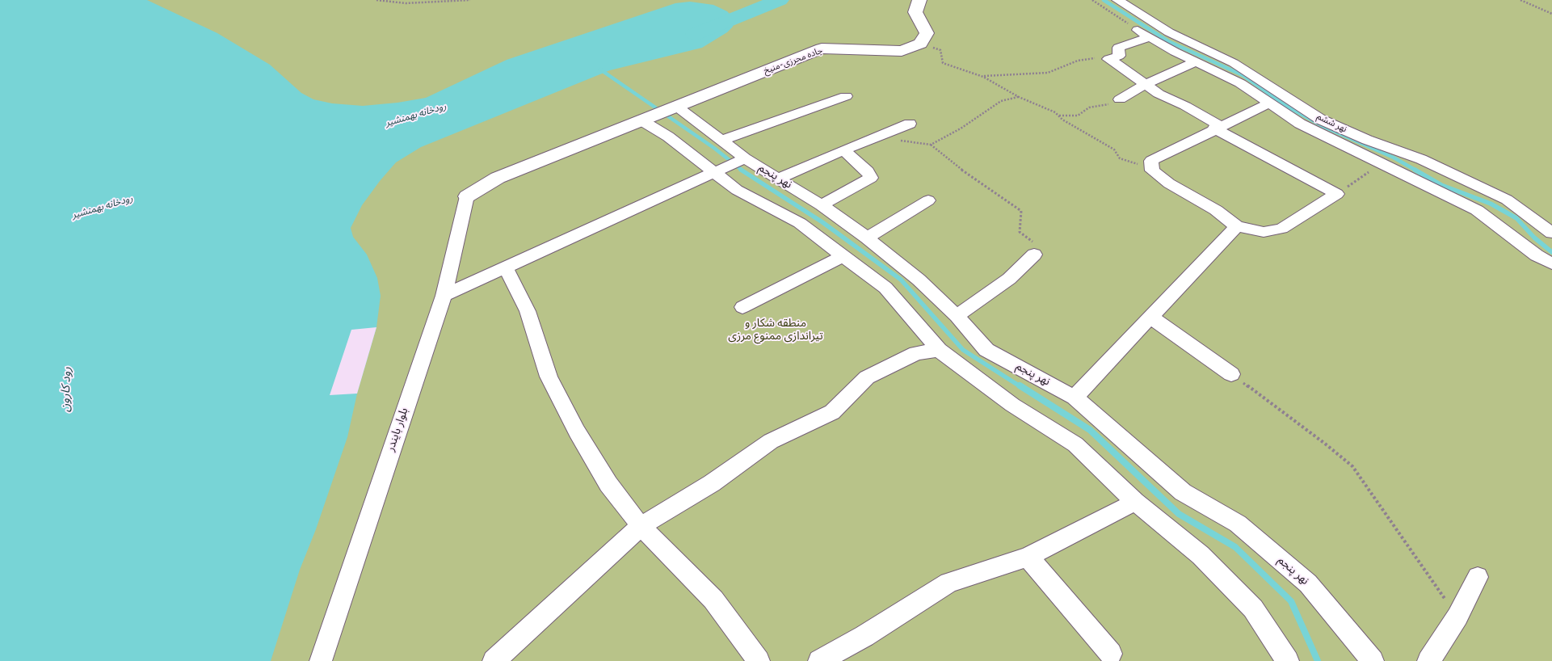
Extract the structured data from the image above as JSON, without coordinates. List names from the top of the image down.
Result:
{
  "streets": {
    "main road": ["جاده محرزی-منیخ"],
    "street": ["نهر ششم", "نهر پنجم", "بلوار بایندر"]
  },
  "crossings": [
    ["جاده محرزی-منیخ", "نهر پنجم"]
  ],
  "water": ["رودخانه بهمنشیر", "رود کارون"],
  "parks": ["منطقه شکار و تیراندازی ممنوع مرزی"]
}
